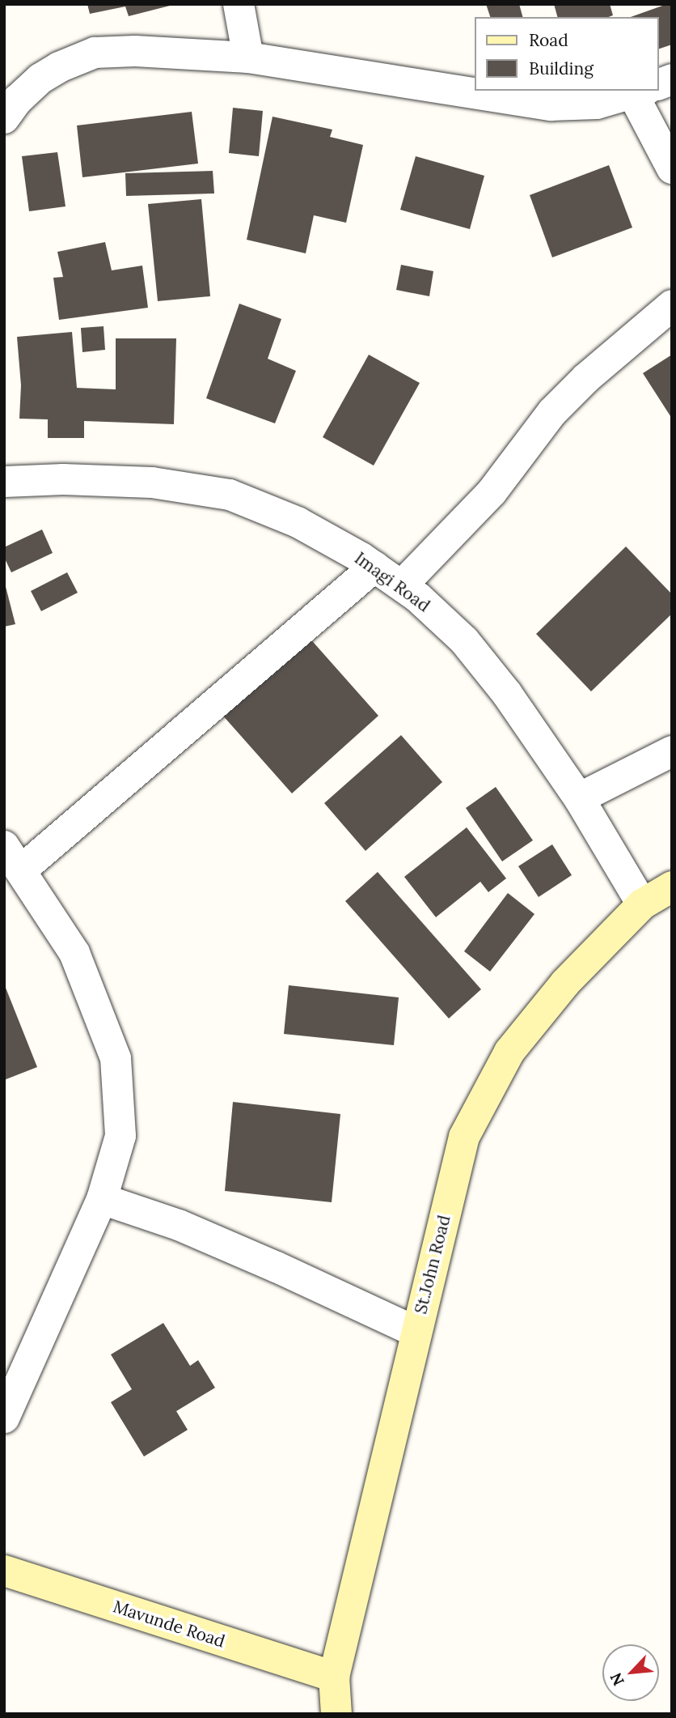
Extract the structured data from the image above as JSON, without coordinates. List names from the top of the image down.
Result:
{
  "streets": {
    "street": ["Imagi Road", "St.John Road", "Mavunde Road"]
  },
  "crossings": [
    ["Imagi Road", "St.John Road"],
    ["St.John Road", "Mavunde Road"]
  ],
  "legend": ["Road", "Building"],
  "north": "bottom left"
}
